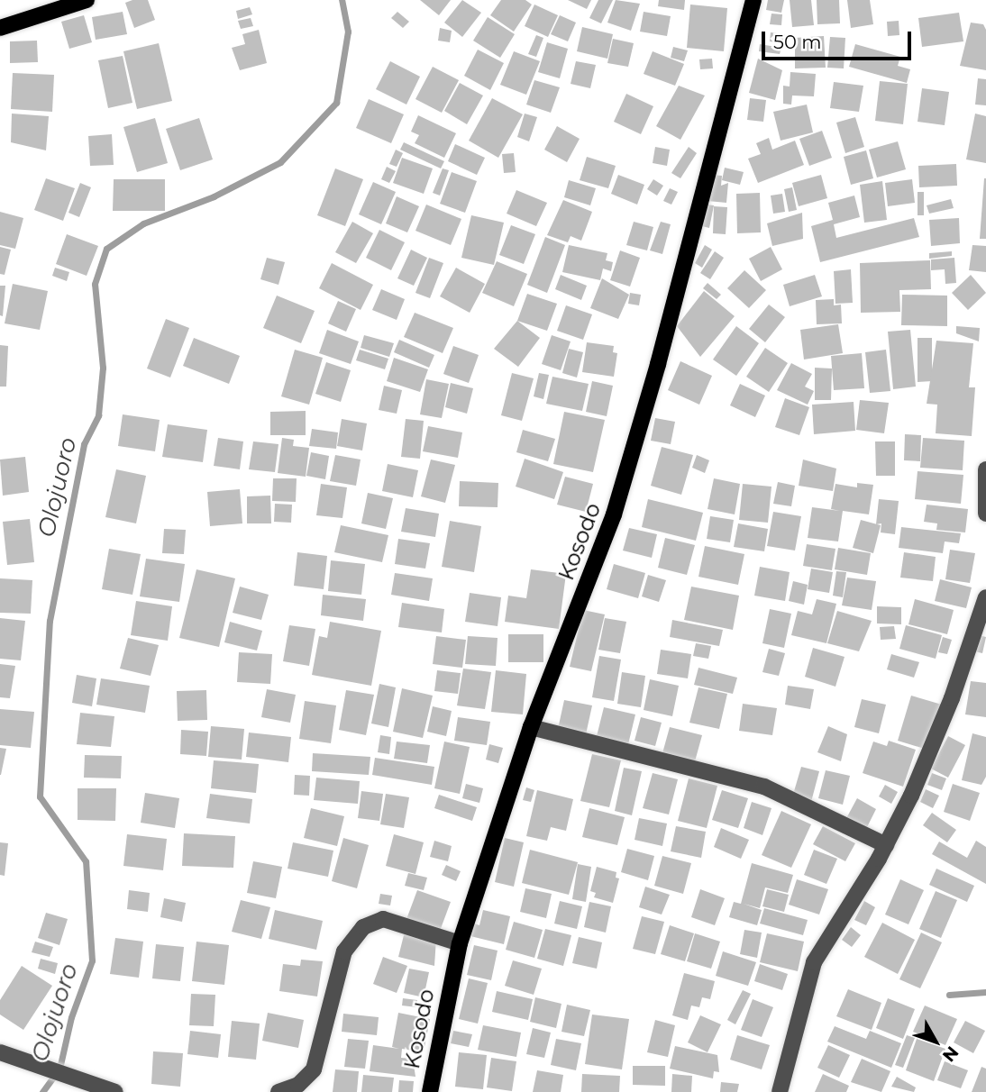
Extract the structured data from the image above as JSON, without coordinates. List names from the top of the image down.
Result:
{
  "streets": {
    "main road": ["Kosodo"]
  },
  "water": ["Olojuoro"],
  "scale_bar": "50 m",
  "north": "bottom right"
}
